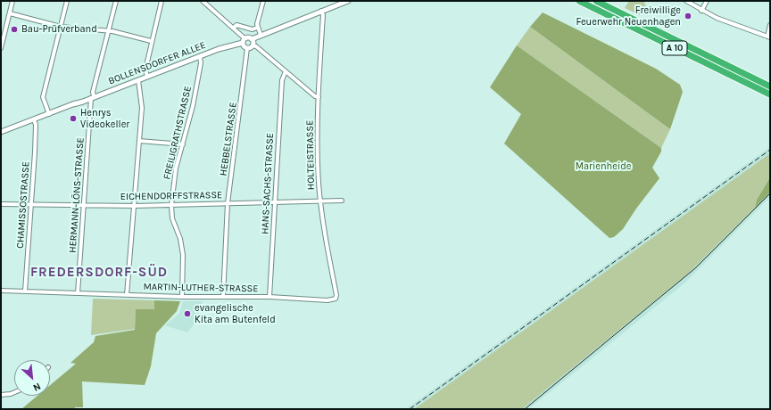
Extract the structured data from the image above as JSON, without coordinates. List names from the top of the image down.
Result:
{
  "streets": {
    "highway": ["A 10"],
    "street": [
      "BOLLENSDORFER ALLEE",
      "FREILIGRATHSTRASSE",
      "HEBBELSTRASSE",
      "HOLTEISTRASSE",
      "HANS-SACHS-STRASSE",
      "HERMANN-LÖNS-STRASSE",
      "EICHENDORFFSTRASSE",
      "CHAMISSOSTRASSE",
      "MARTIN-LUTHER-STRASSE"
    ]
  },
  "crossings": [
    ["BOLLENSDORFER ALLEE", "FREILIGRATHSTRASSE"],
    ["BOLLENSDORFER ALLEE", "HEBBELSTRASSE"],
    ["BOLLENSDORFER ALLEE", "HERMANN-LÖNS-STRASSE"],
    ["BOLLENSDORFER ALLEE", "CHAMISSOSTRASSE"],
    ["FREILIGRATHSTRASSE", "EICHENDORFFSTRASSE"],
    ["FREILIGRATHSTRASSE", "MARTIN-LUTHER-STRASSE"],
    ["HEBBELSTRASSE", "EICHENDORFFSTRASSE"],
    ["HEBBELSTRASSE", "MARTIN-LUTHER-STRASSE"],
    ["HOLTEISTRASSE", "EICHENDORFFSTRASSE"],
    ["HOLTEISTRASSE", "MARTIN-LUTHER-STRASSE"],
    ["HANS-SACHS-STRASSE", "EICHENDORFFSTRASSE"],
    ["HANS-SACHS-STRASSE", "MARTIN-LUTHER-STRASSE"],
    ["HERMANN-LÖNS-STRASSE", "EICHENDORFFSTRASSE"],
    ["HERMANN-LÖNS-STRASSE", "MARTIN-LUTHER-STRASSE"],
    ["EICHENDORFFSTRASSE", "CHAMISSOSTRASSE"],
    ["CHAMISSOSTRASSE", "MARTIN-LUTHER-STRASSE"]
  ],
  "districts": ["FREDERSDORF-SÜD"],
  "parks": ["Marienheide"],
  "places": [
    "Freiwillige Feuerwehr Neuenhagen",
    "Bau-Prüfverband",
    "Henrys Videokeller",
    "evangelische Kita am Butenfeld"
  ],
  "north": "bottom right"
}
